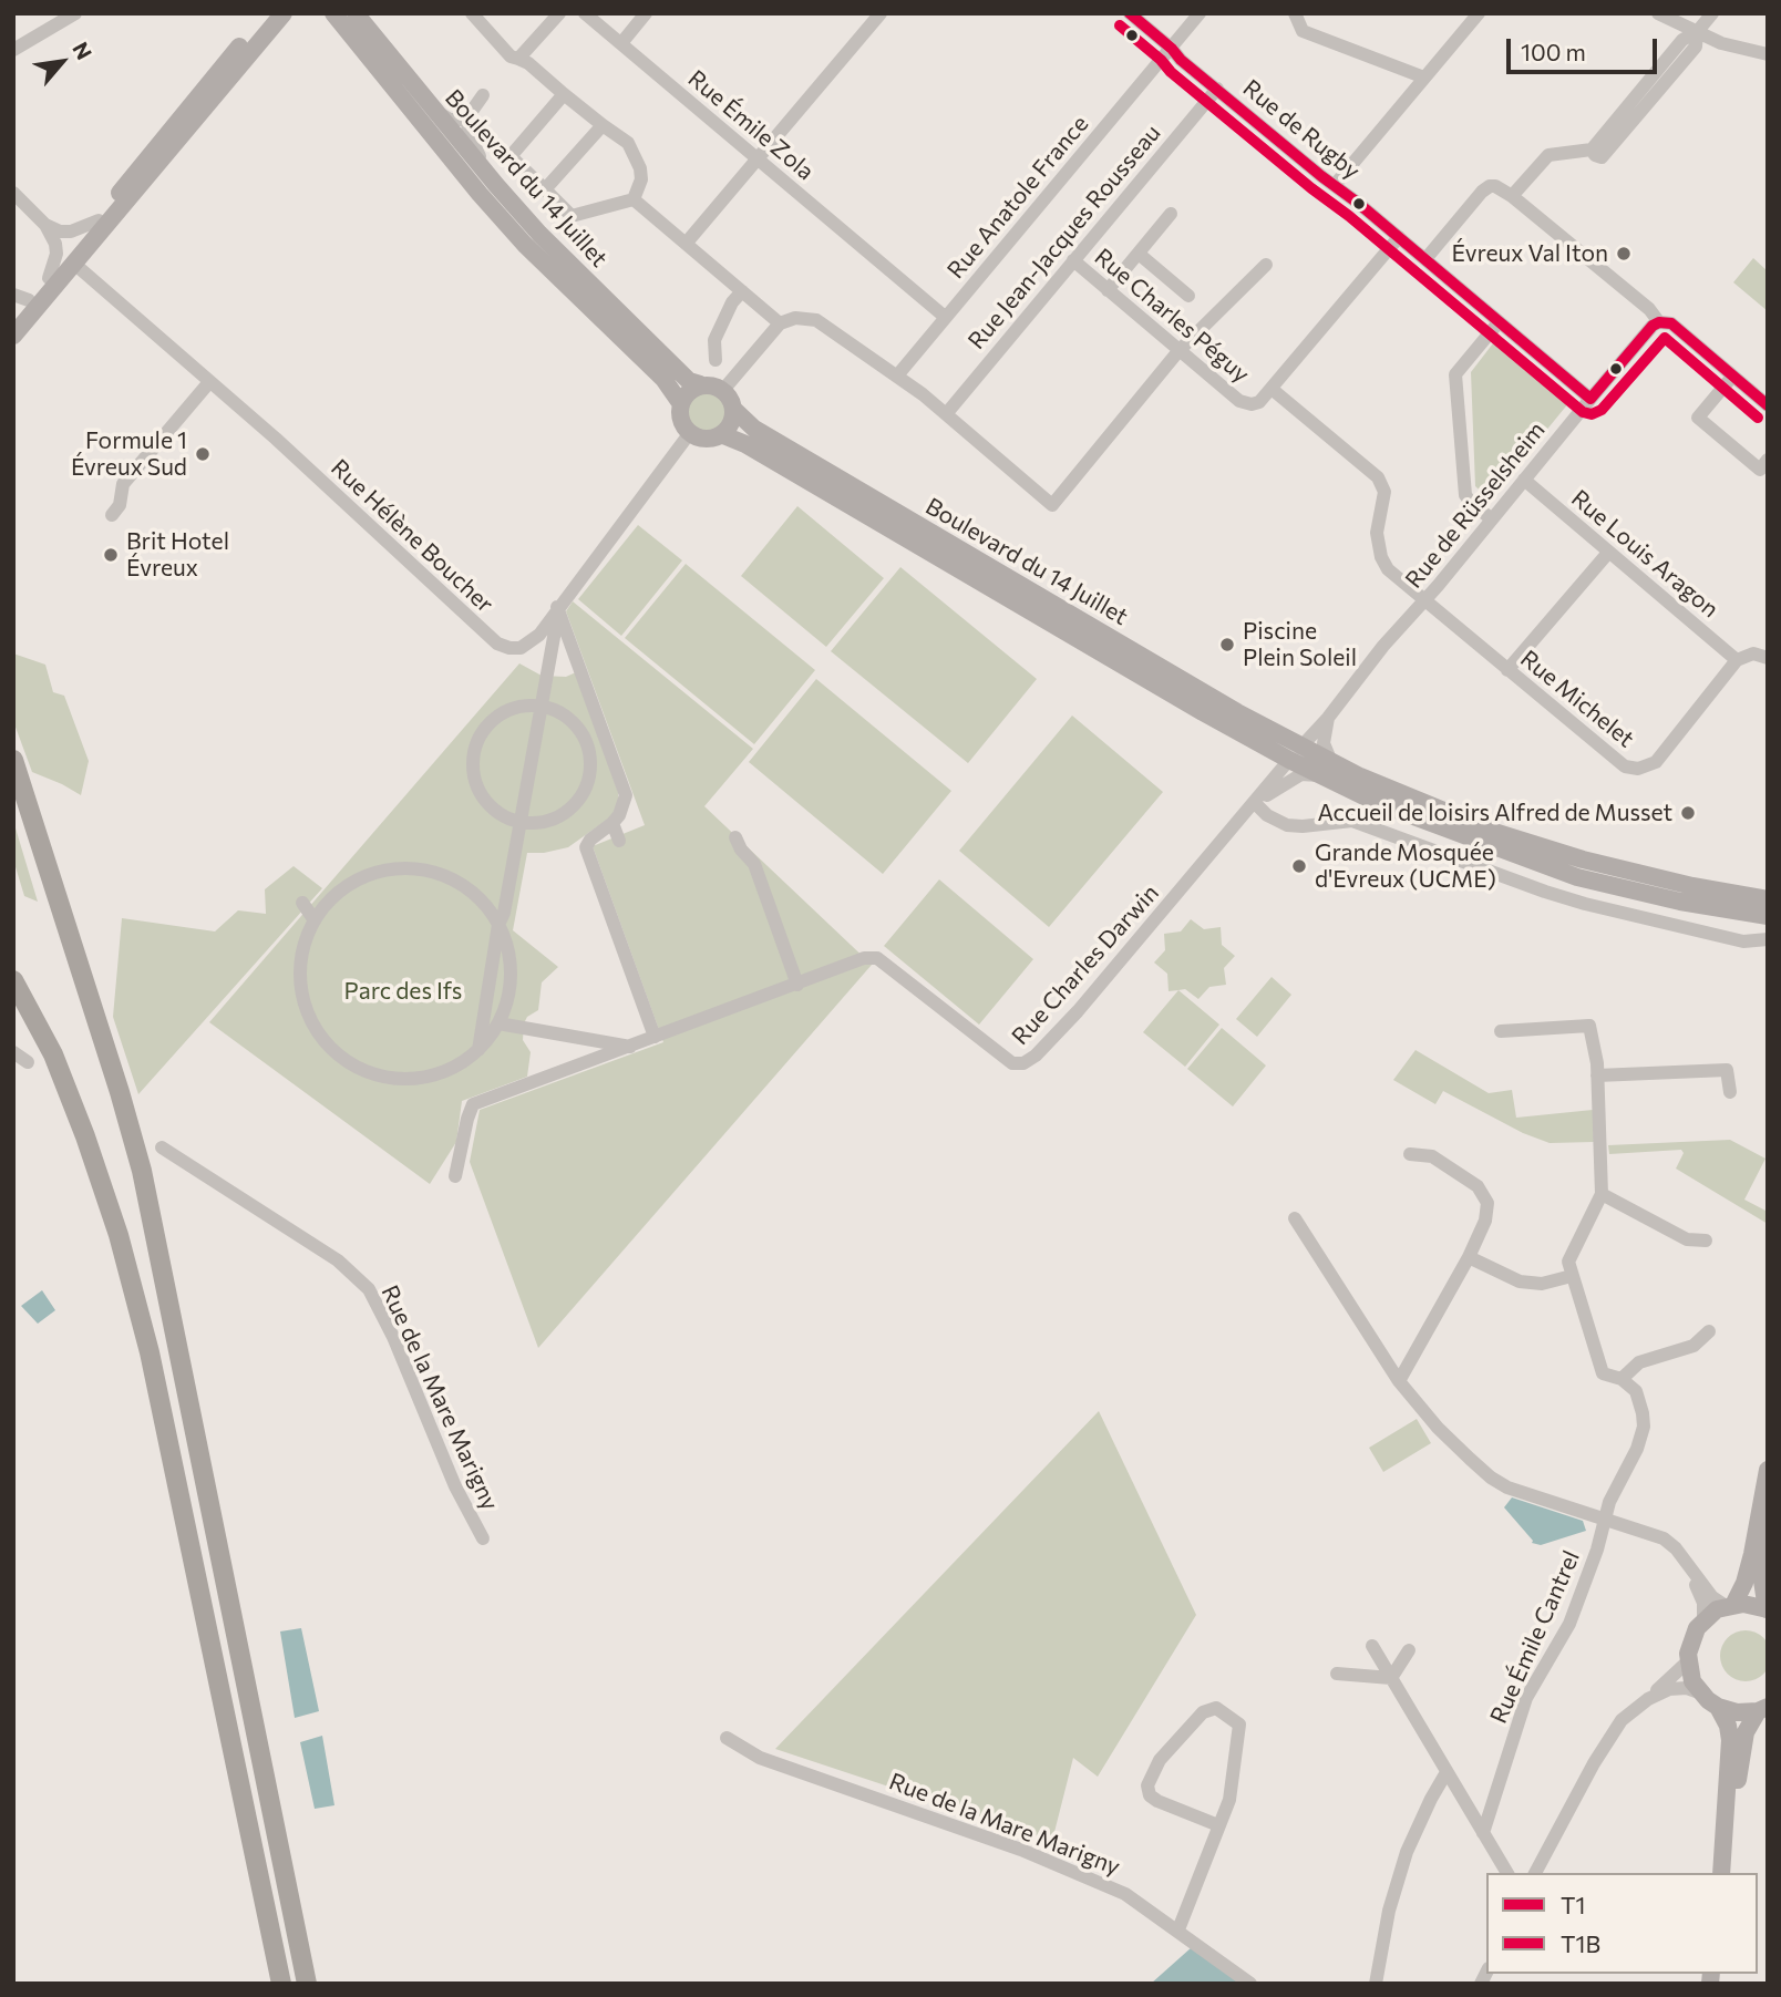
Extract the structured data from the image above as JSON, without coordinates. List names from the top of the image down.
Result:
{
  "streets": {
    "main road": ["Boulevard du 14 Juillet"],
    "street": [
      "Rue Émile Zola",
      "Rue de Rugby",
      "Rue Anatole France",
      "Rue Jean-Jacques Rousseau",
      "Rue Charles Péguy",
      "Rue de Rüsselsheim",
      "Rue Hélène Boucher",
      "Rue Louis Aragon",
      "Rue Michelet",
      "Rue Charles Darwin",
      "Rue de la Mare Marigny",
      "Rue Émile Cantrel"
    ]
  },
  "crossings": [
    ["Rue Émile Zola", "Rue Anatole France"],
    ["Rue de Rugby", "Rue Anatole France"],
    ["Rue de Rugby", "Rue Jean-Jacques Rousseau"],
    ["Rue de Rugby", "Rue Charles Péguy"],
    ["Rue de Rugby", "Rue de Rüsselsheim"],
    ["Boulevard du 14 Juillet", "Rue de Rüsselsheim"],
    ["Boulevard du 14 Juillet", "Rue Hélène Boucher"],
    ["Rue Jean-Jacques Rousseau", "Rue Charles Péguy"],
    ["Rue Charles Péguy", "Rue Michelet"],
    ["Rue de Rüsselsheim", "Rue Louis Aragon"],
    ["Rue de Rüsselsheim", "Rue Michelet"],
    ["Rue de Rüsselsheim", "Rue Charles Darwin"],
    ["Rue Louis Aragon", "Rue Michelet"]
  ],
  "parks": ["Parc des Ifs"],
  "places": [
    "Évreux Val Iton",
    "Formule 1 Évreux Sud",
    "Brit Hotel Évreux",
    "Piscine Plein Soleil",
    "Accueil de loisirs Alfred de Musset",
    "Grande Mosquée d'Evreux (UCME)"
  ],
  "lines": ["transit line T1", "transit line T1B"],
  "legend": ["T1", "T1B"],
  "scale_bar": "100 m",
  "north": "top right"
}
